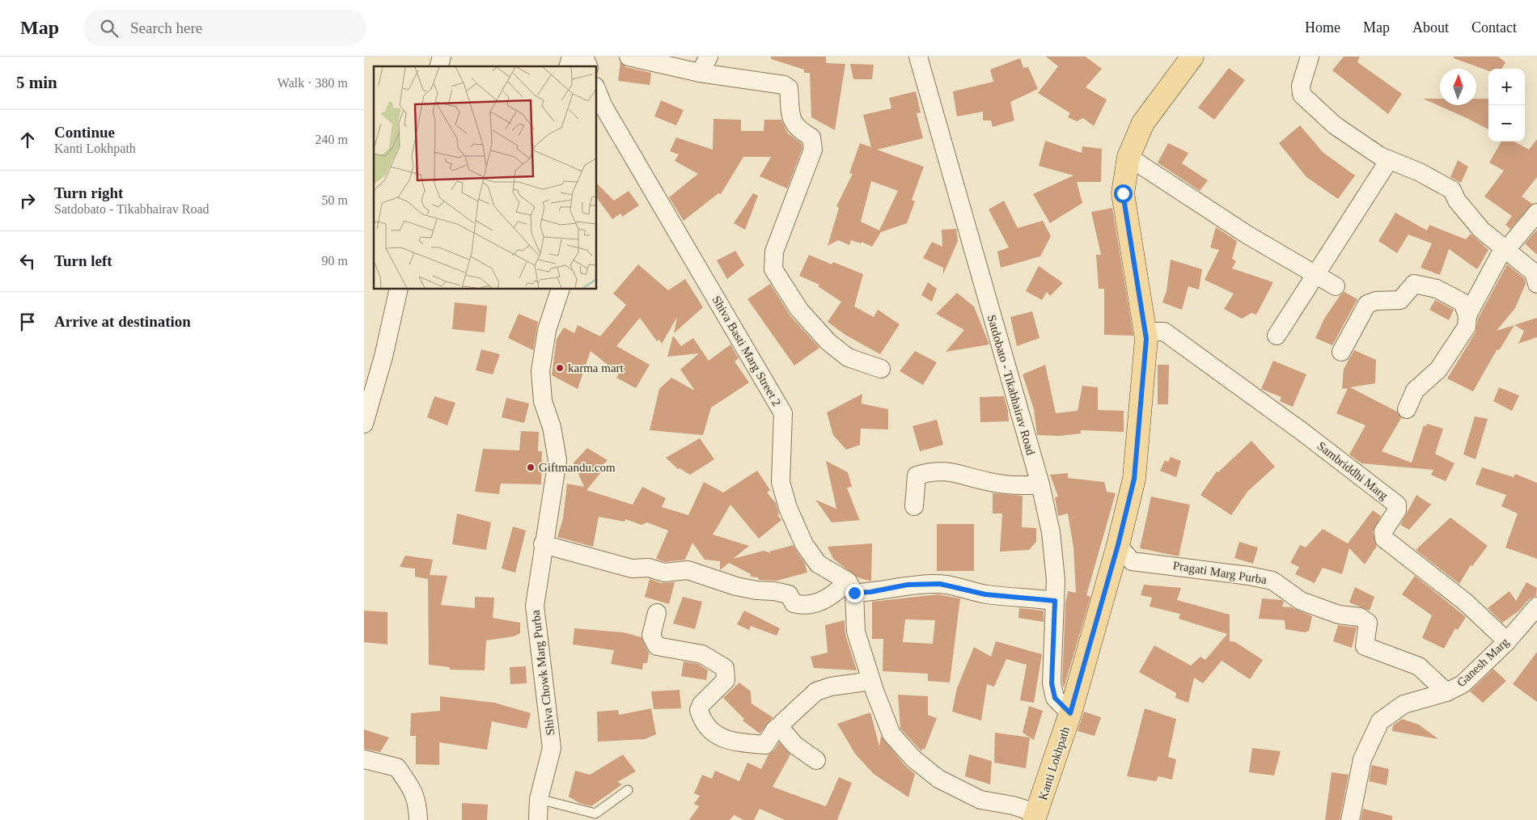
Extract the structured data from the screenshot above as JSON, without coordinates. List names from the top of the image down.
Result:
{
  "streets": {
    "main road": ["Kanti Lokhpath"],
    "street": [
      "Shiva Basti Marg Street 2",
      "Satdobato - Tikabhairav Road",
      "Sambriddhi Marg",
      "Pragati Marg Purba",
      "Ganesh Marg",
      "Shiva Chowk Marg Purba"
    ]
  },
  "crossings": [
    ["Satdobato - Tikabhairav Road", "Kanti Lokhpath"],
    ["Sambriddhi Marg", "Ganesh Marg"],
    ["Sambriddhi Marg", "Kanti Lokhpath"],
    ["Pragati Marg Purba", "Ganesh Marg"],
    ["Pragati Marg Purba", "Kanti Lokhpath"]
  ],
  "places": ["karma mart", "Giftmandu.com"],
  "north": "top",
  "page": {
    "header": "Map",
    "search": "Search here",
    "nav": [
      "Home",
      "Map",
      "About",
      "Contact"
    ],
    "heading": ["5 min", "Walk · 380 m"],
    "map_buttons": ["+", "−"],
    "list": [
      ["Continue", "Kanti Lokhpath", "240 m"],
      ["Turn right", "Satdobato - Tikabhairav Road", "50 m"],
      ["Turn left", "90 m"],
      "Arrive at destination"
    ]
  }
}
